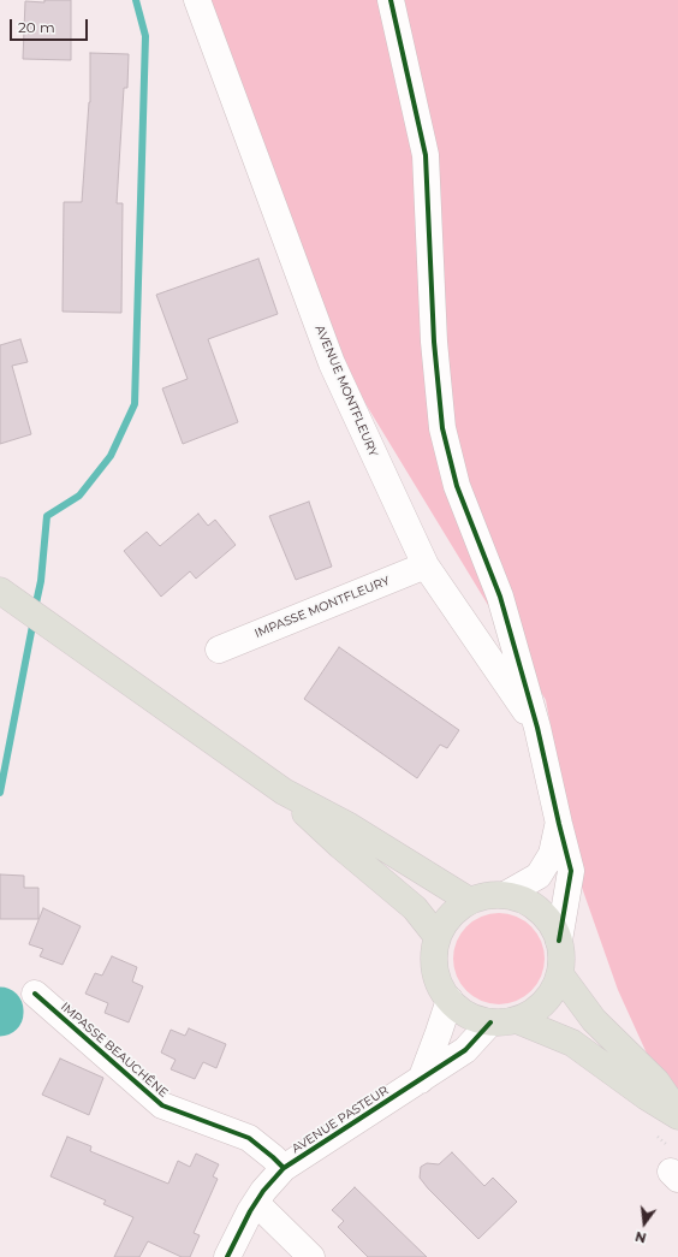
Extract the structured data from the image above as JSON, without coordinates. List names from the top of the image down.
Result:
{
  "streets": {
    "street": [
      "AVENUE MONTFLEURY",
      "IMPASSE MONTFLEURY",
      "IMPASSE BEAUCHÊNE",
      "AVENUE PASTEUR"
    ]
  },
  "crossings": [
    ["AVENUE MONTFLEURY", "IMPASSE MONTFLEURY"],
    ["IMPASSE BEAUCHÊNE", "AVENUE PASTEUR"]
  ],
  "scale_bar": "20 m",
  "north": "bottom"
}
